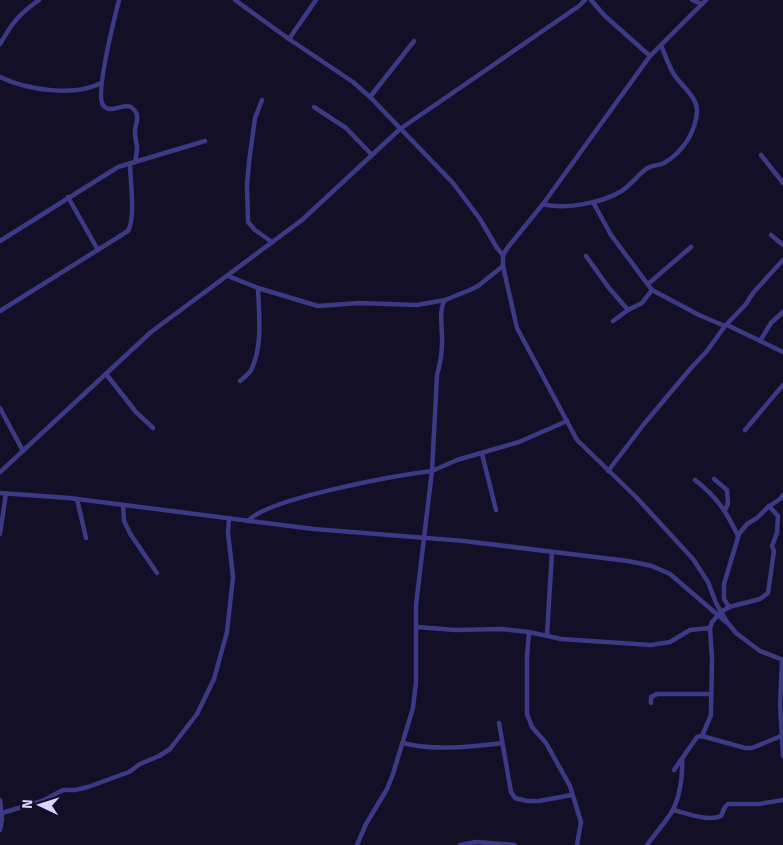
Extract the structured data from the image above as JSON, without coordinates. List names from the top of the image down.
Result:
{
  "north": "left"
}
